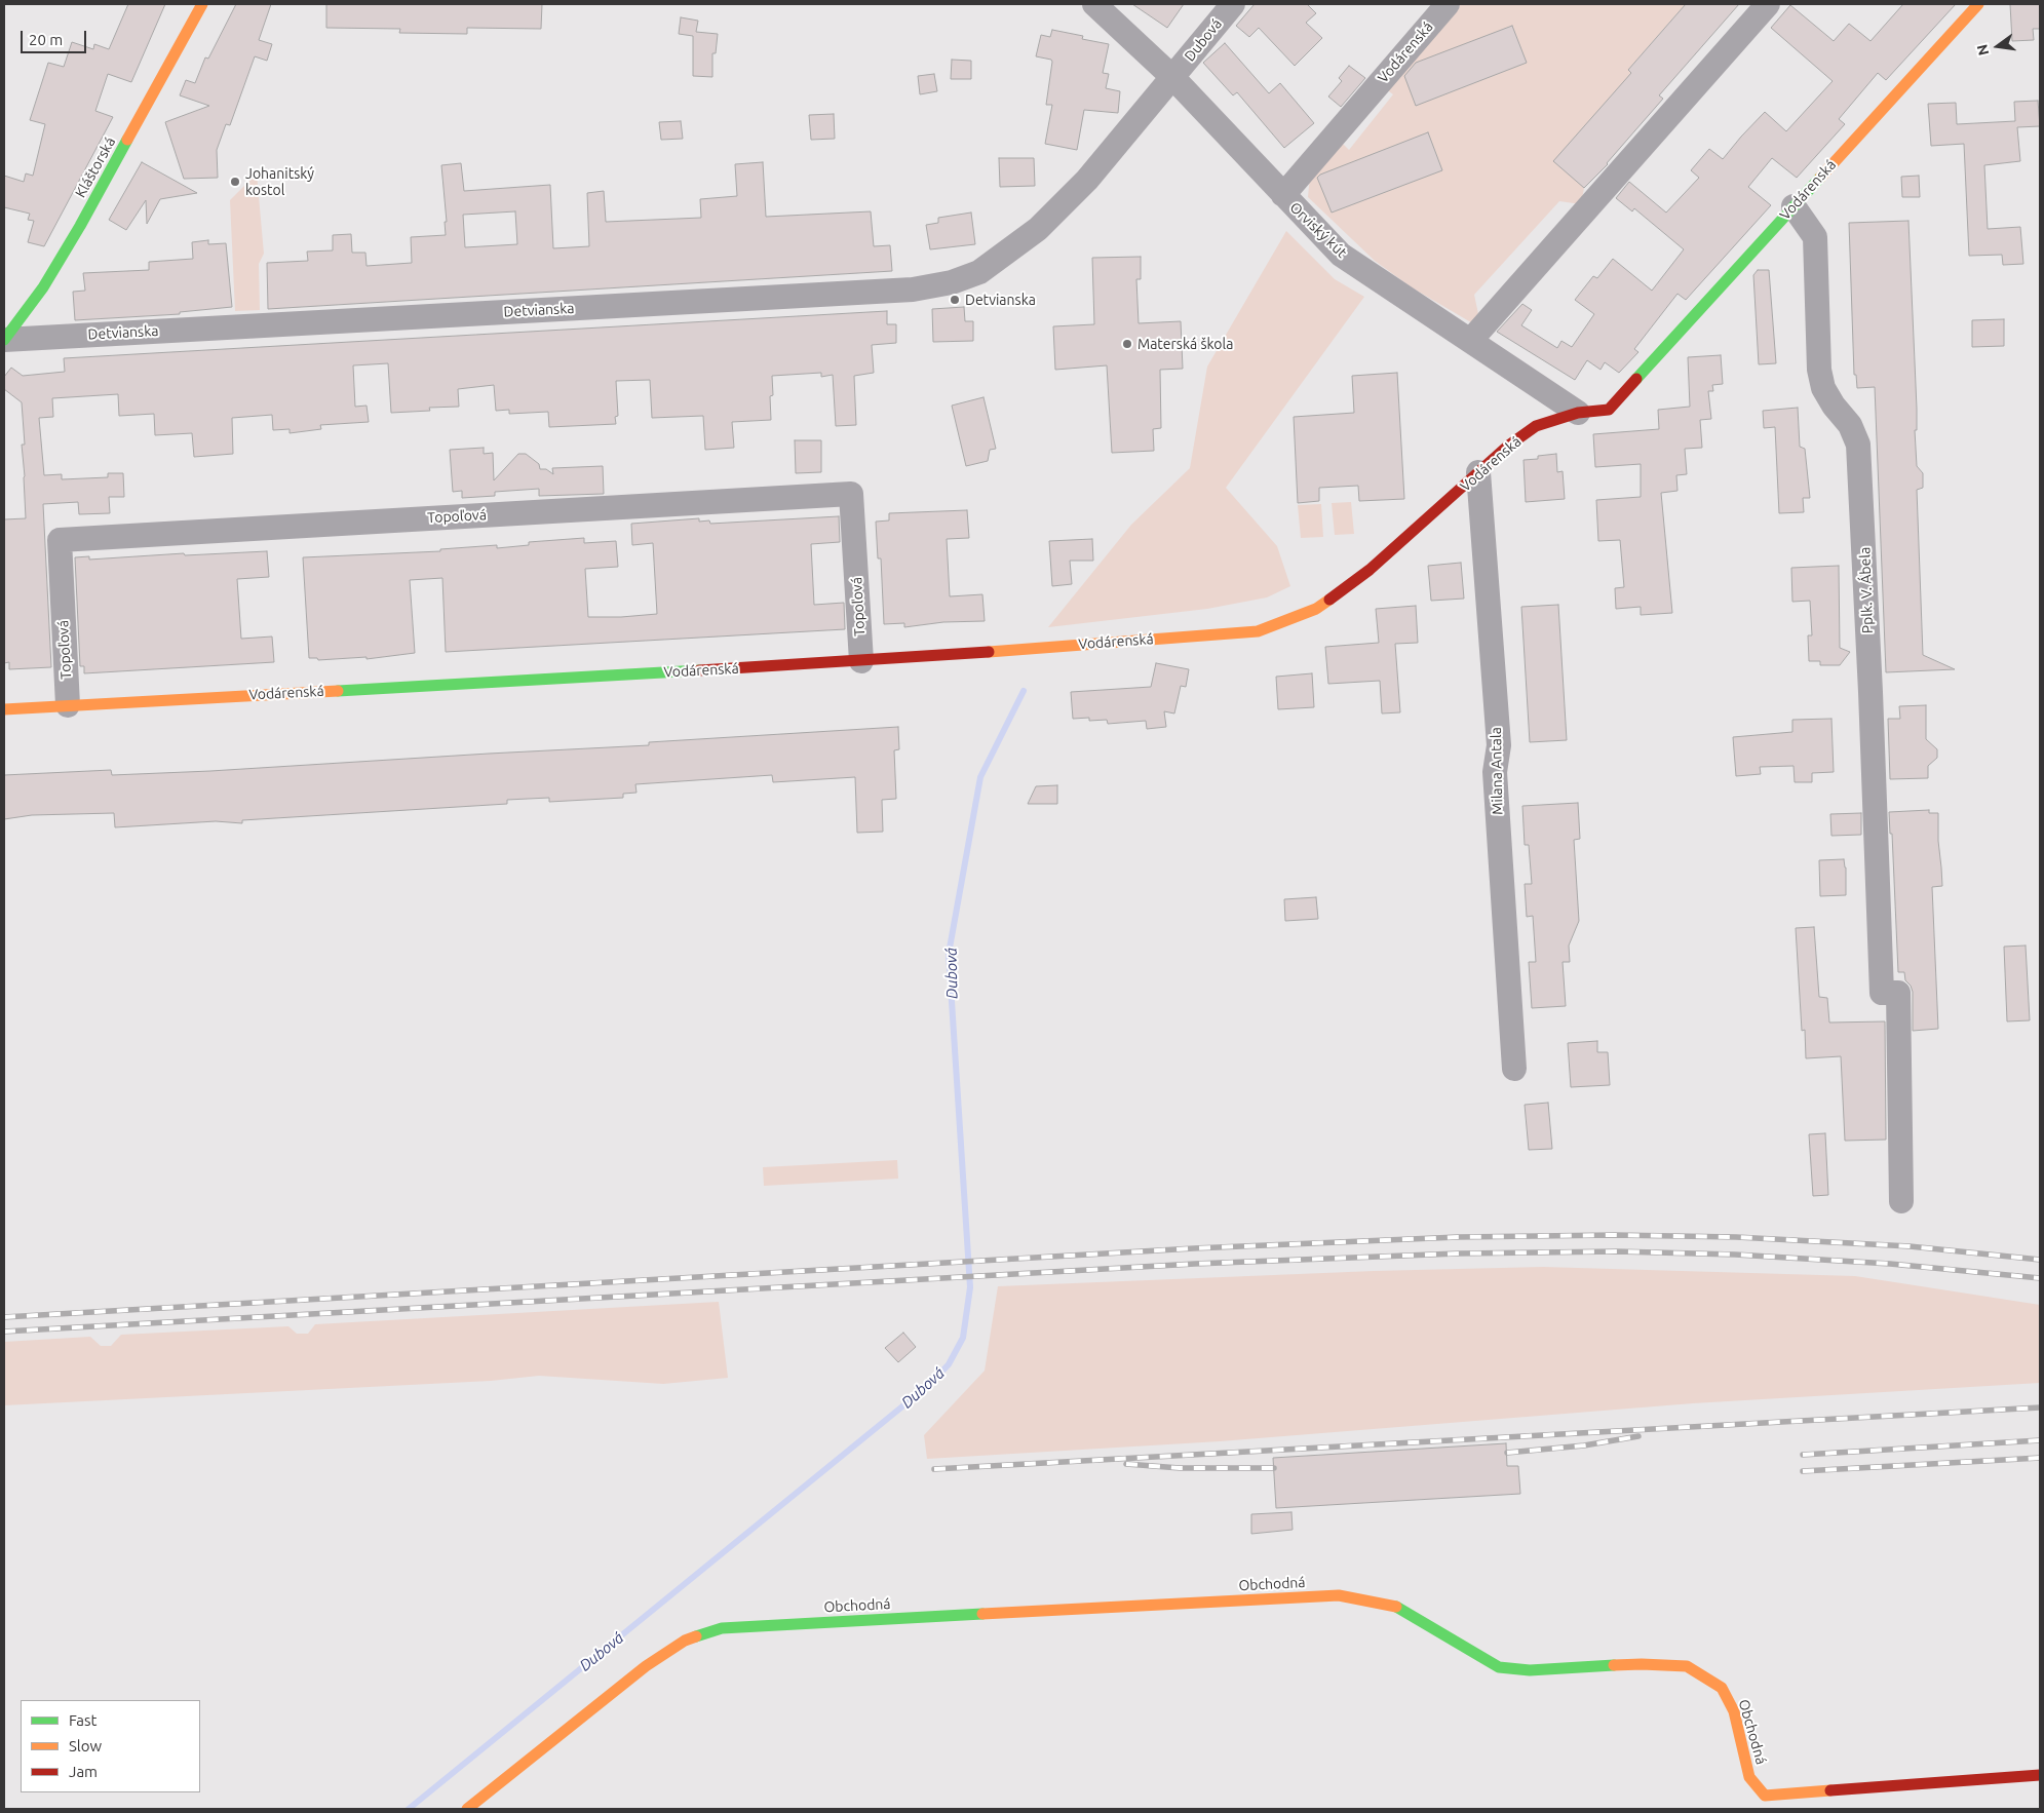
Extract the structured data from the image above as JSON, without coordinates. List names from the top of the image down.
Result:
{
  "streets": {
    "street": [
      "Dubová",
      "Vodárenská",
      "Kláštorská",
      "Orviský kút",
      "Detvianska",
      "Topoľová",
      "Pplk. V. Ábela",
      "Milana Antala",
      "Obchodná"
    ]
  },
  "crossings": [
    ["Dubová", "Orviský kút"],
    ["Dubová", "Detvianska"],
    ["Vodárenská", "Orviský kút"],
    ["Vodárenská", "Topoľová"],
    ["Vodárenská", "Pplk. V. Ábela"],
    ["Vodárenská", "Milana Antala"],
    ["Kláštorská", "Detvianska"],
    ["Orviský kút", "Detvianska"]
  ],
  "water": ["Dubová"],
  "places": ["Johanitský kostol", "Detvianska", "Materská škola"],
  "legend": ["Fast", "Slow", "Jam"],
  "scale_bar": "20 m",
  "north": "left"
}
